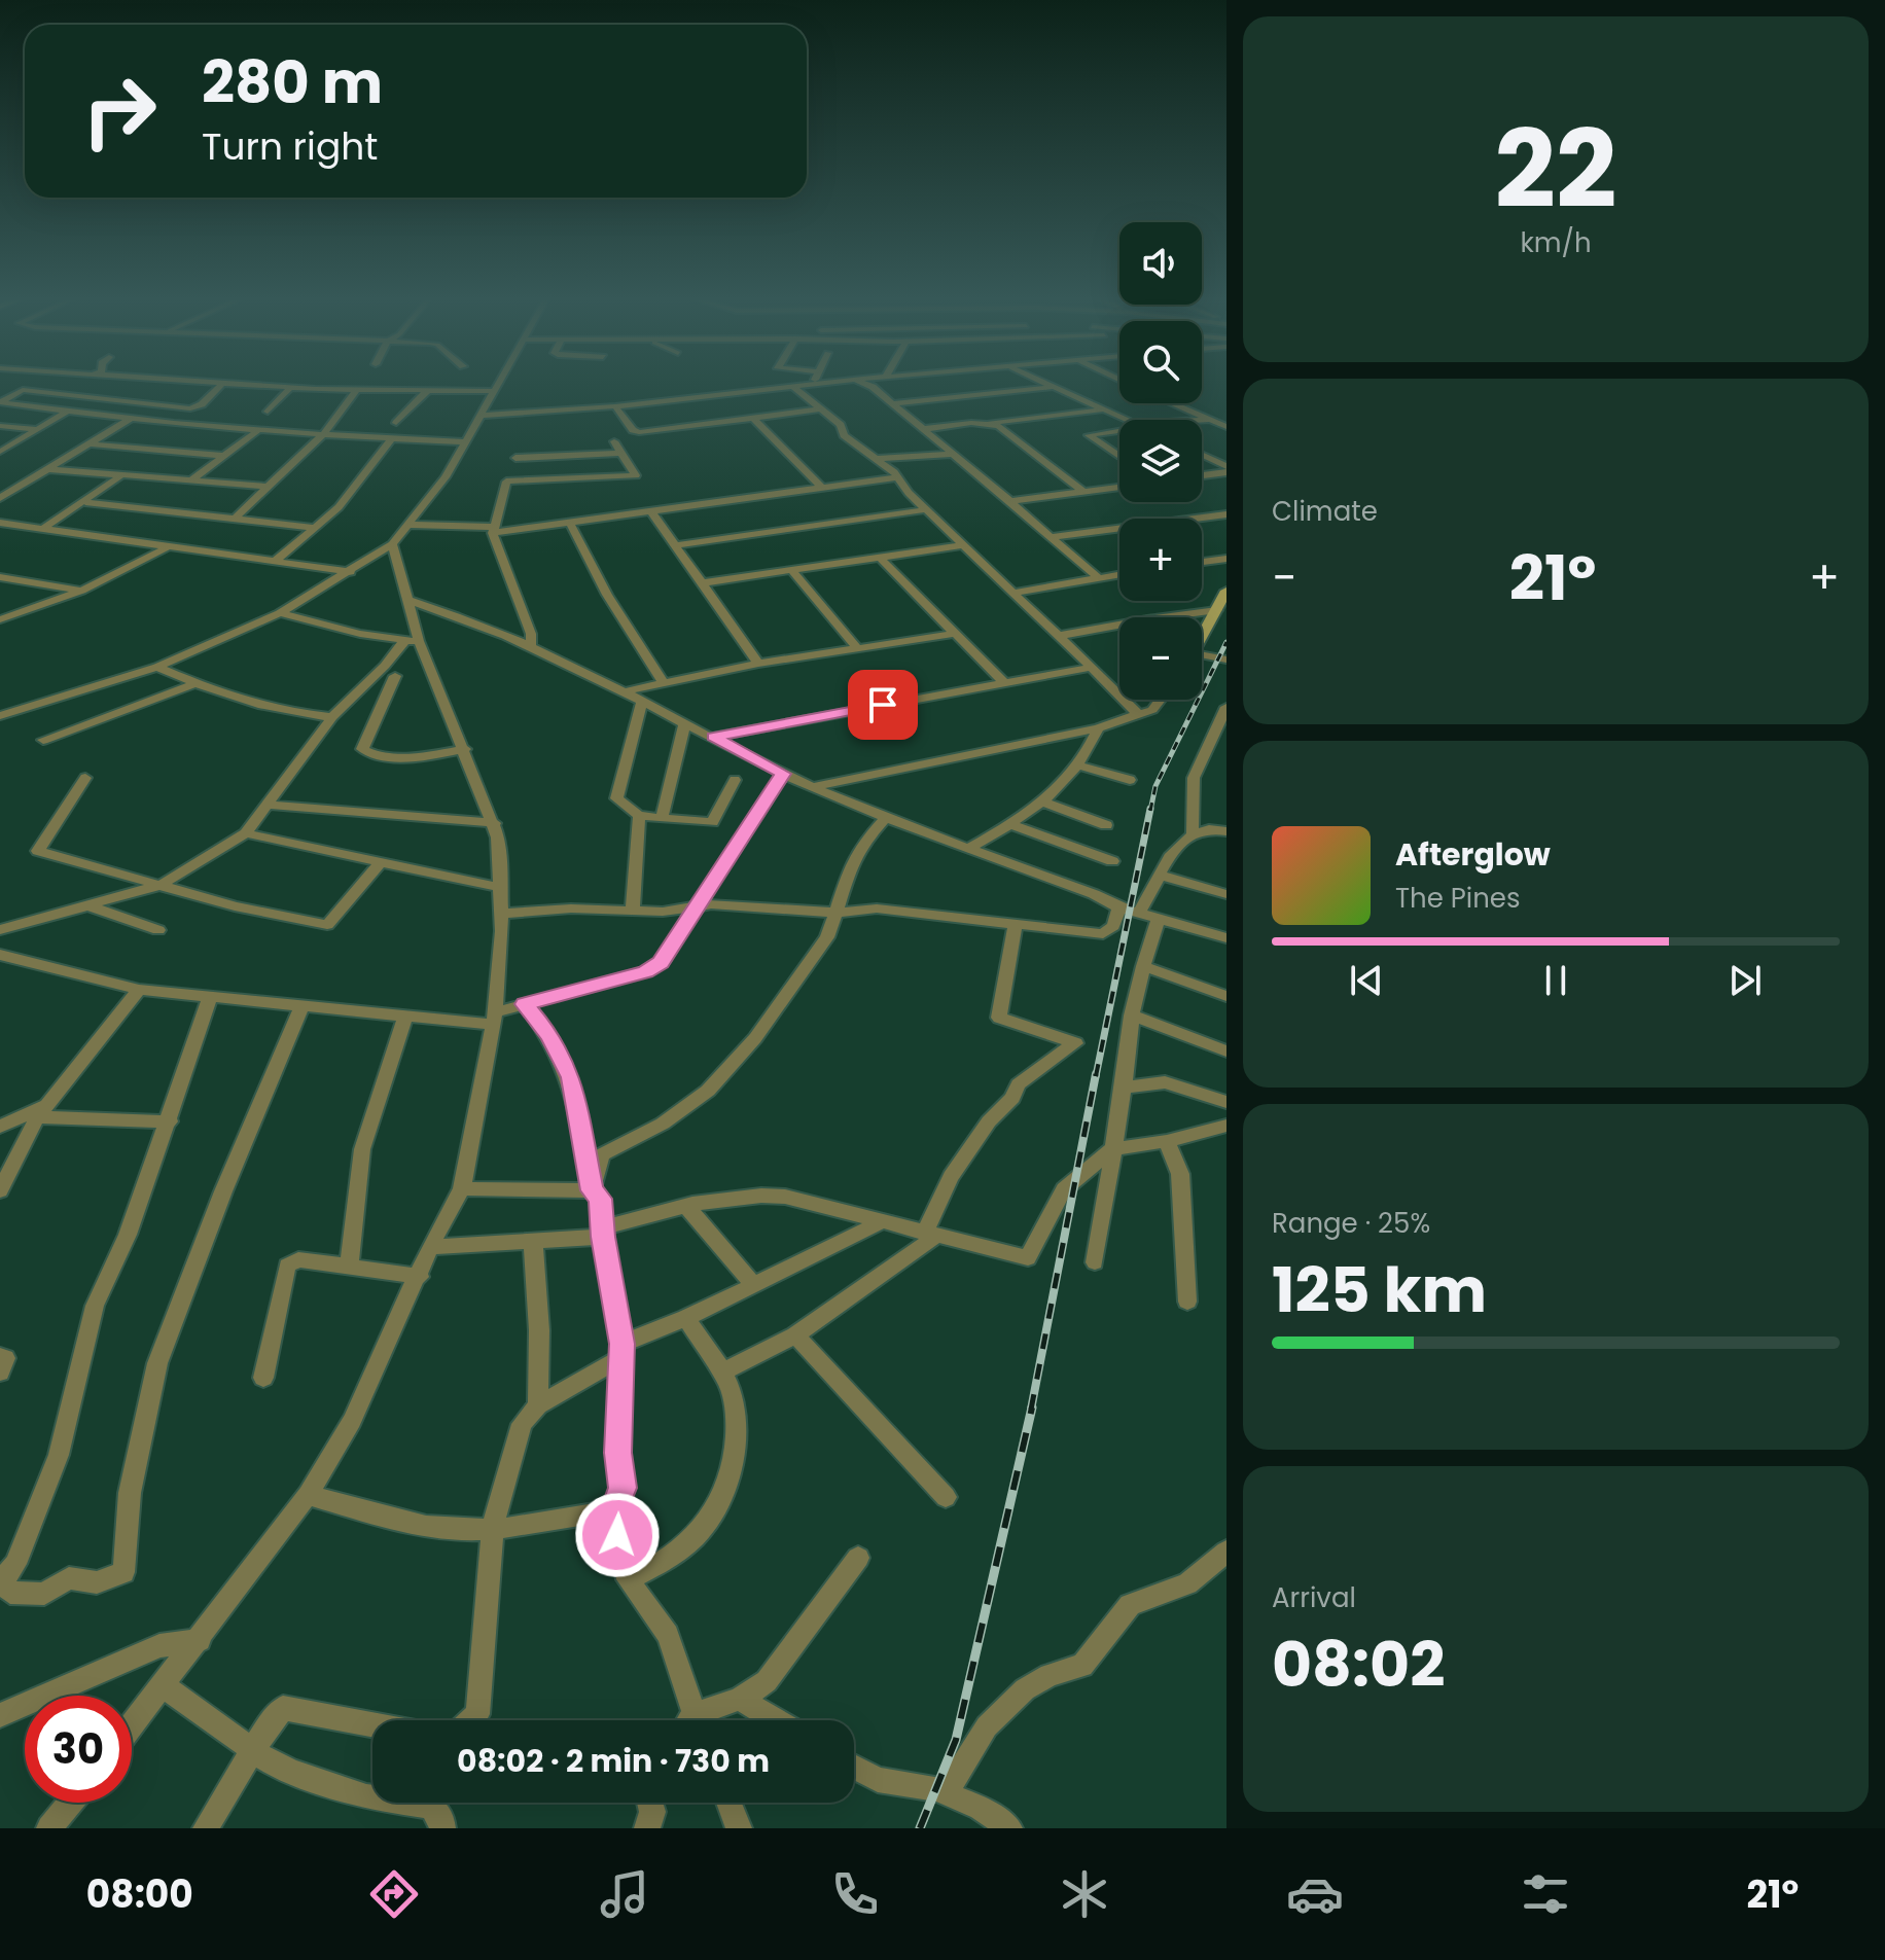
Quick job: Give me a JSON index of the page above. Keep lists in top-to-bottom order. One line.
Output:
{"page":{"tile":[["22","km/h"],"Climate",["Range · 25%","125 km"],["Arrival","08:02"]],"turn":["280 m","Turn right"],"map_buttons":["+","−"],"heat":["−","21°","+"],"song":["Afterglow","The Pines"],"limit":"30","trip":"08:02 · 2 min · 730 m","tabs":["08:00","21°"]}}
